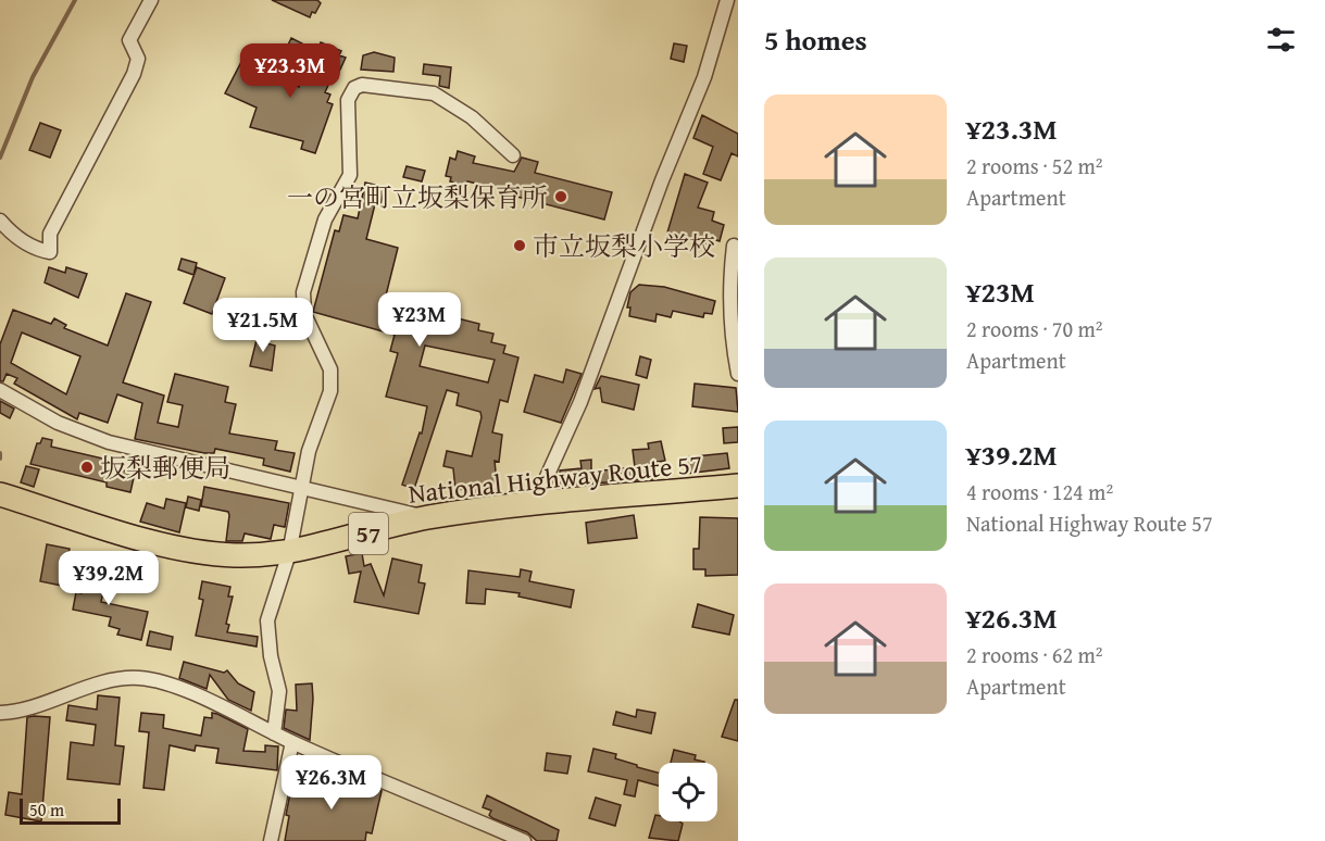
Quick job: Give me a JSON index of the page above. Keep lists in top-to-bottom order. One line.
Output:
{"streets":{"highway":["National Highway Route 57","57"]},"places":["一の宮町立坂梨保育所","市立坂梨小学校","坂梨郵便局"],"scale_bar":"50 m","page":{"heading":"5 homes","price":["¥23.3M","¥23M","¥21.5M","¥39.2M","¥26.3M"],"list":[{"name":"¥23.3M","note":"2 rooms · 52 m² · Apartment"},{"name":"¥23M","note":"2 rooms · 70 m² · Apartment"},{"name":"¥39.2M","note":"4 rooms · 124 m² · National Highway Route 57"},{"name":"¥26.3M","note":"2 rooms · 62 m² · Apartment"}],"scale":"50 m"}}
